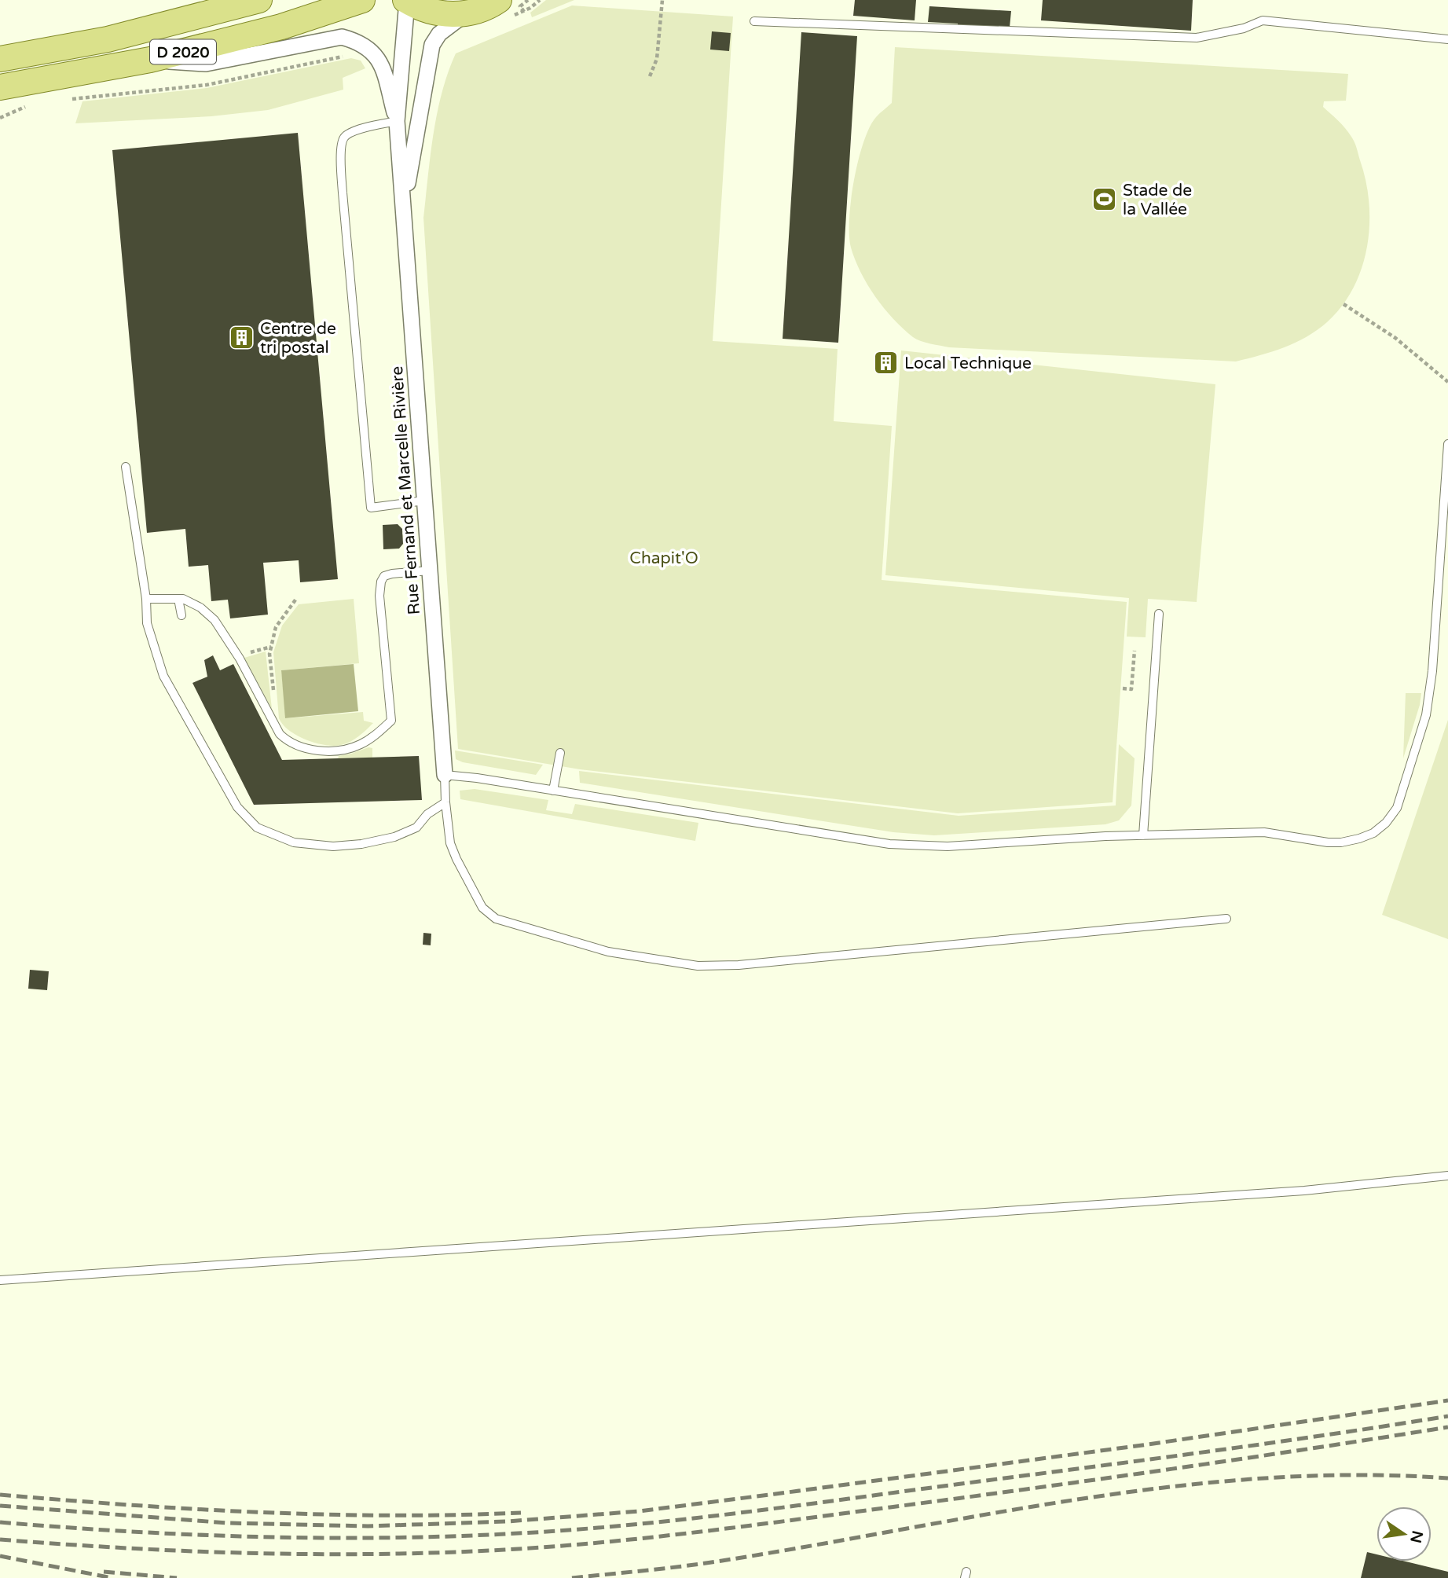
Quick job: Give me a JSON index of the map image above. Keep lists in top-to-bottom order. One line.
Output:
{"streets":{"main road":["D 2020"],"street":["Rue Fernand et Marcelle Rivière"]},"parks":["Chapit'O"],"places":{"sports":["Stade de la Vallée"],"building":["Centre de tri postal","Local Technique"]},"north":"right"}
